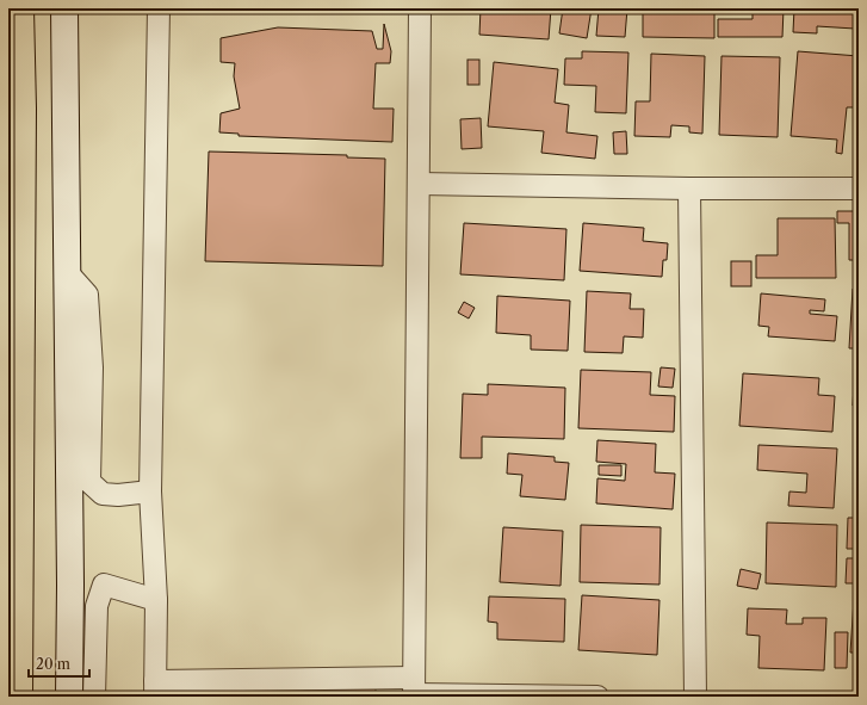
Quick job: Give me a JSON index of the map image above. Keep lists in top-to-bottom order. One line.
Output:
{"scale_bar":"20 m"}
